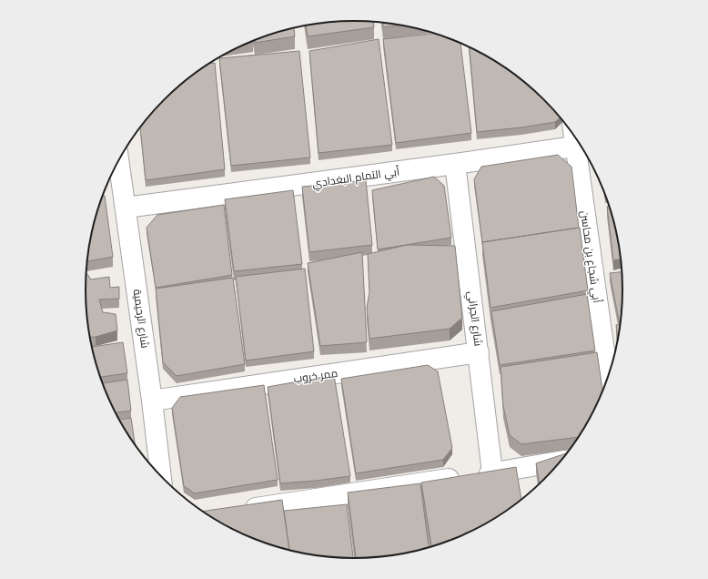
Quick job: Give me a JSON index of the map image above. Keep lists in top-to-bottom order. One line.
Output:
{"streets":{"street":["أبي التمام البغدادي","أبي شجاع بن محاسن","شارع الرحيمية","شارع الجراني","ممر خروب"]},"crossings":[["أبي التمام البغدادي","شارع الرحيمية"],["أبي التمام البغدادي","شارع الجراني"],["شارع الرحيمية","ممر خروب"],["شارع الجراني","ممر خروب"]]}
